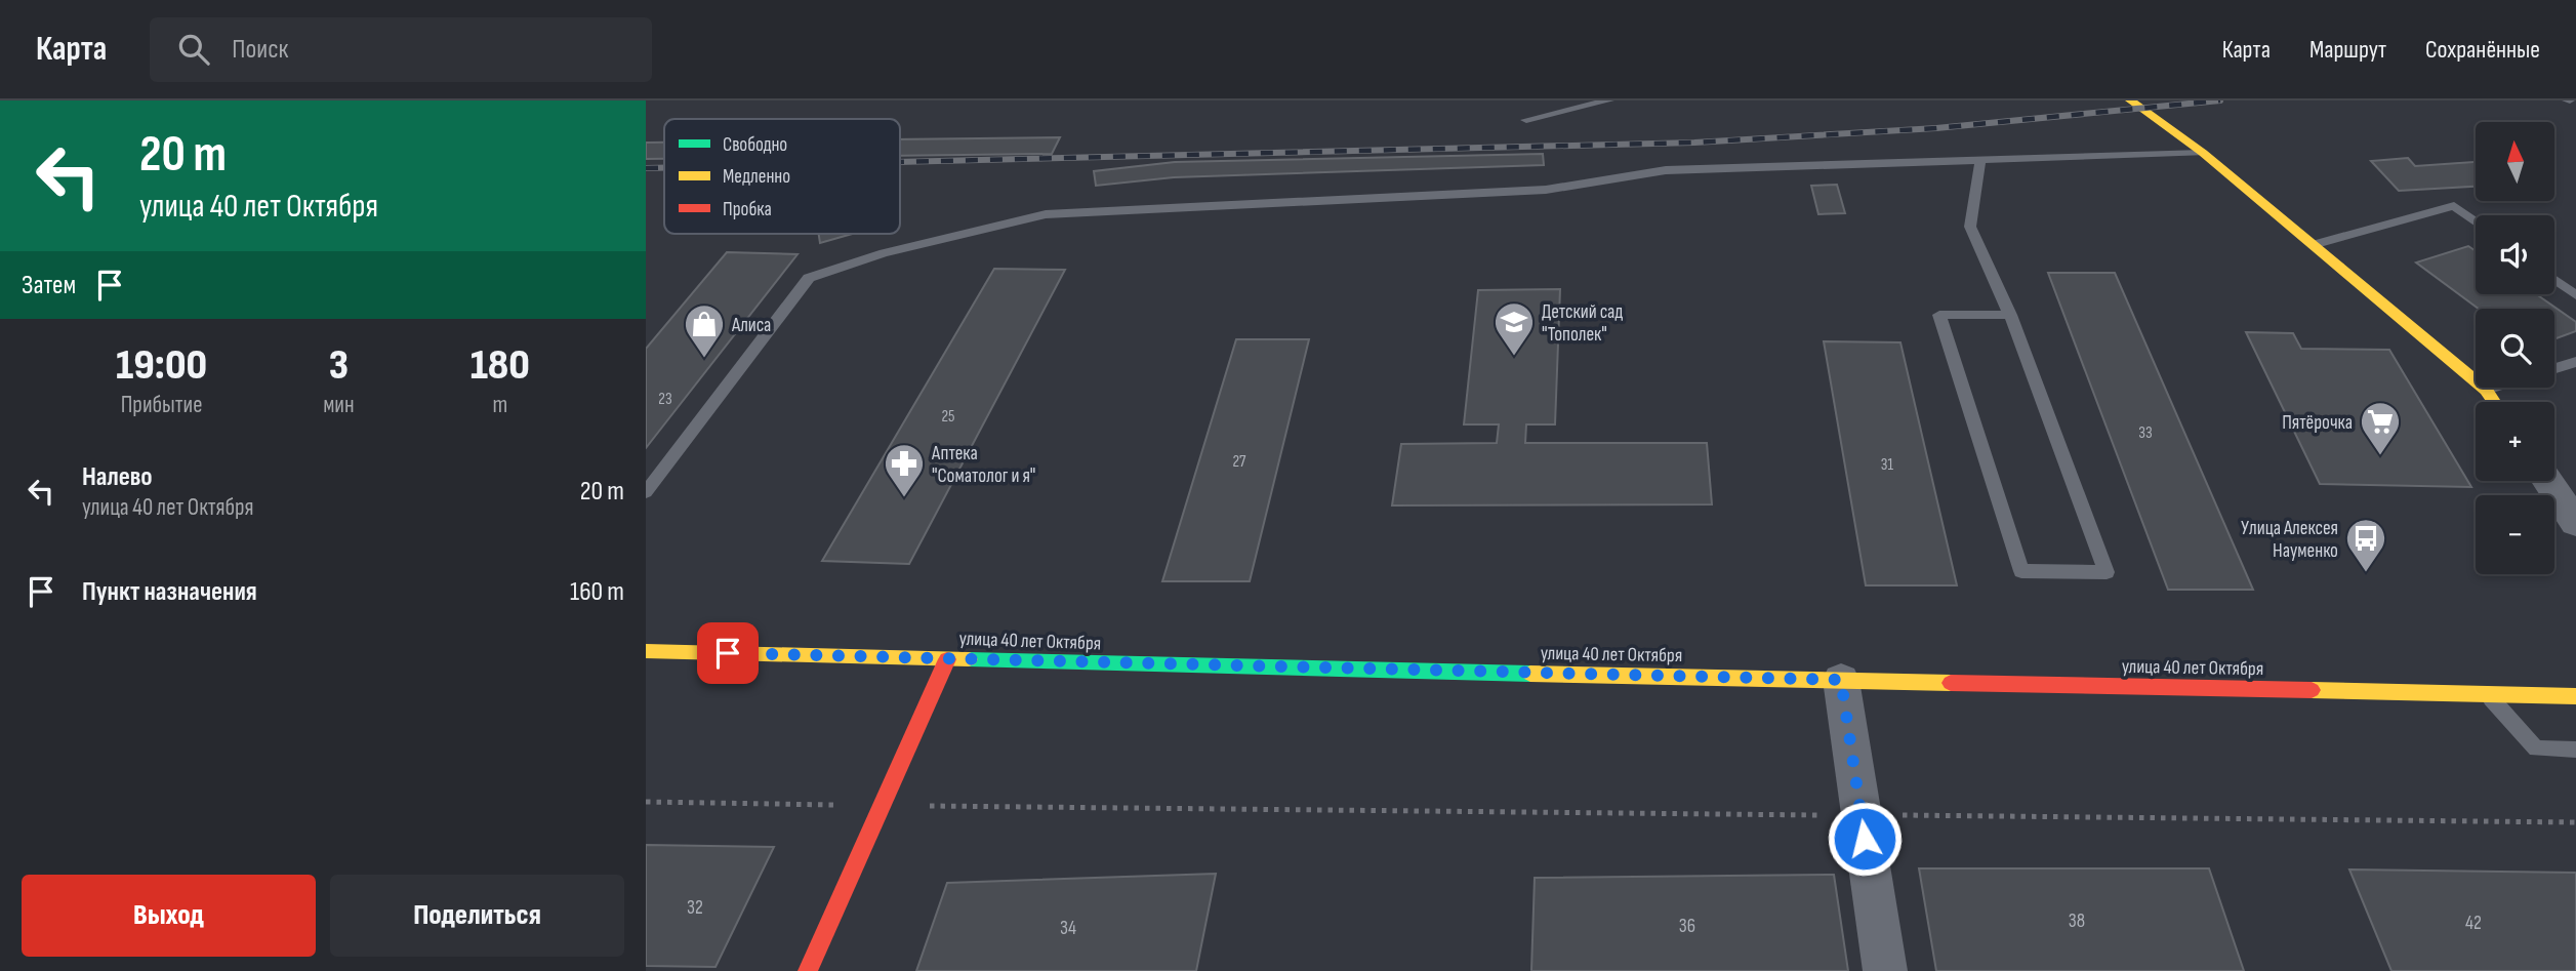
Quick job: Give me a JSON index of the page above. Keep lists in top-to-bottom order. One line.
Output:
{"streets":{"main road":["улица 40 лет Октября"]},"places":{"school or university":["Детский сад \"Тополек\""],"shop":["Алиса"],"supermarket":["Пятёрочка"],"pharmacy":["Аптека \"Соматолог и я\""],"bus stop":["Улица Алексея Науменко"]},"house_numbers":["23","25","33","27","31","32","38","42","36","34"],"legend":["Свободно","Медленно","Пробка"],"north":"top","page":{"header":"Карта","search":"Поиск","nav":["Карта","Маршрут","Сохранённые"],"turn":["20 m","улица 40 лет Октября"],"map_buttons":["+","−"],"then":"Затем","eta":["19:00","Прибытие","3","мин","180","m"],"list":[{"name":"Налево","note":"улица 40 лет Октября","value":"20 m"},{"name":"Пункт назначения","value":"160 m"}],"buttons":["Выход","Поделиться"]}}
